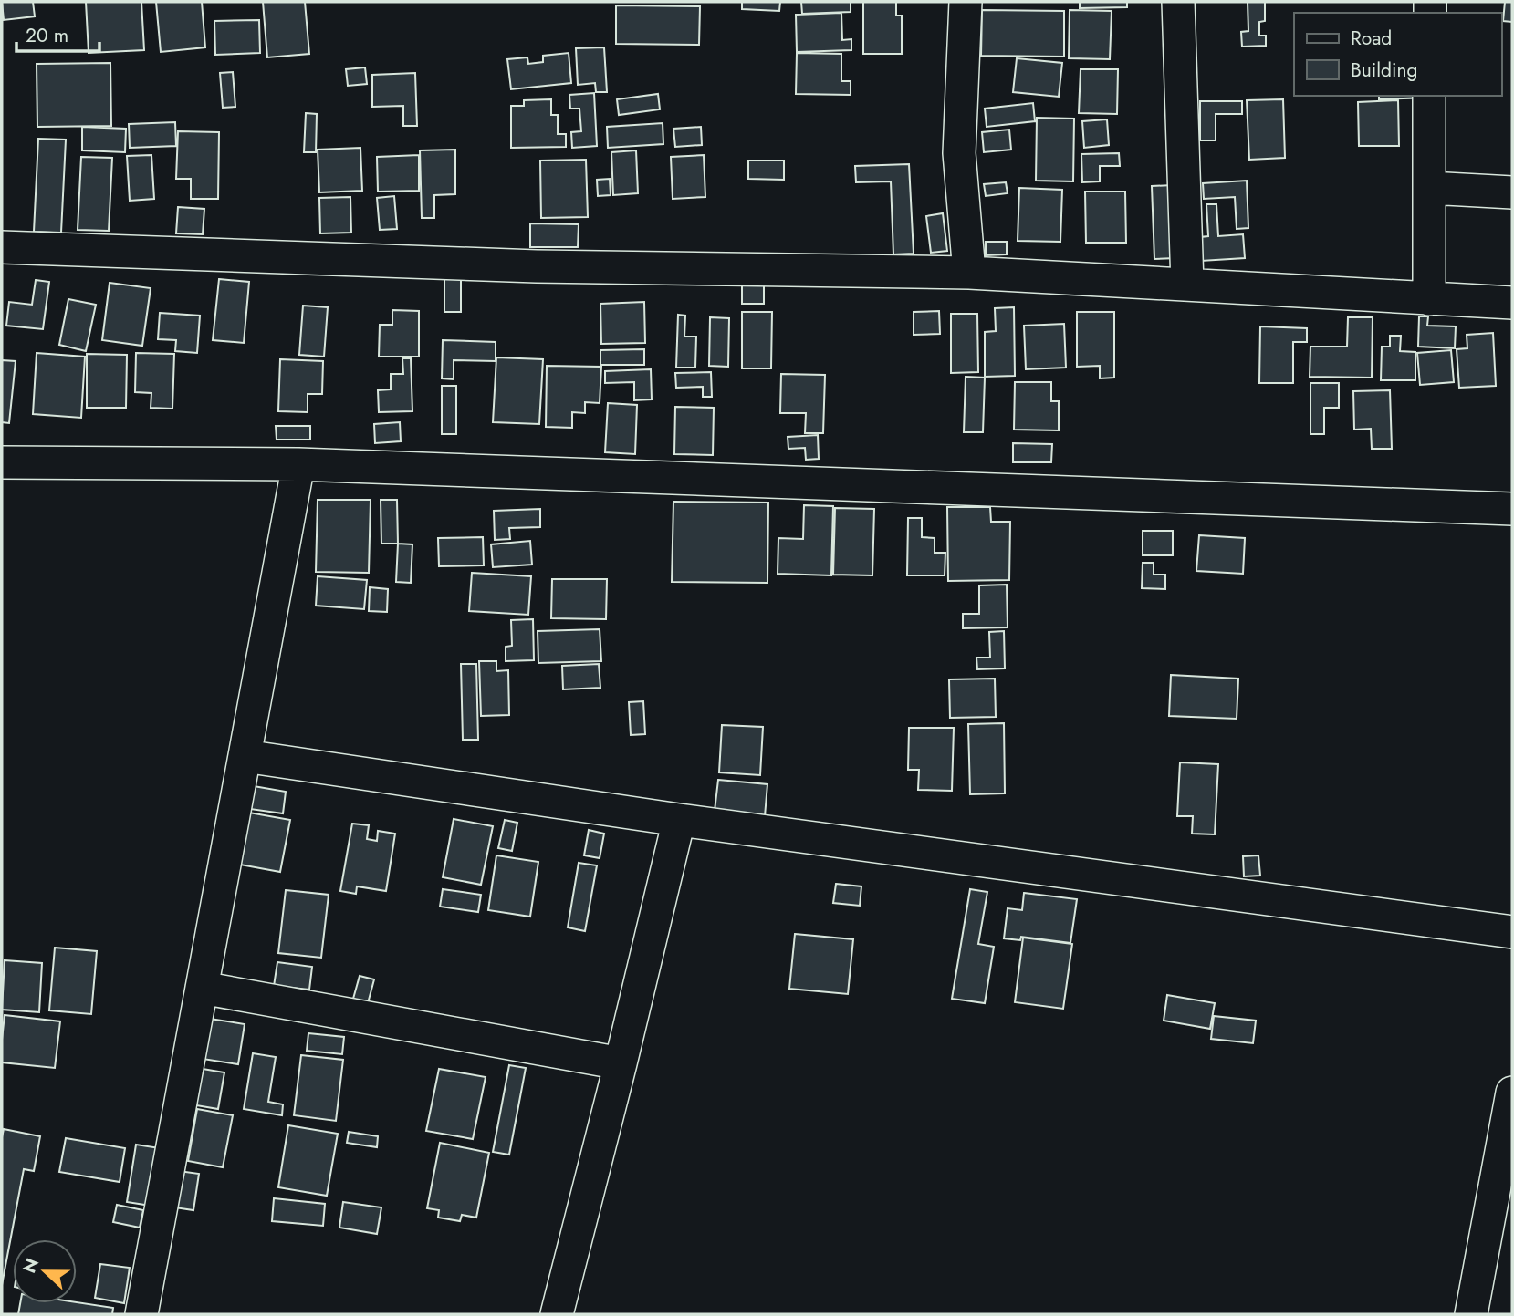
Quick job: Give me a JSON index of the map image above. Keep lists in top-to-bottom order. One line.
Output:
{"legend":["Road","Building"],"scale_bar":"20 m","north":"left"}
